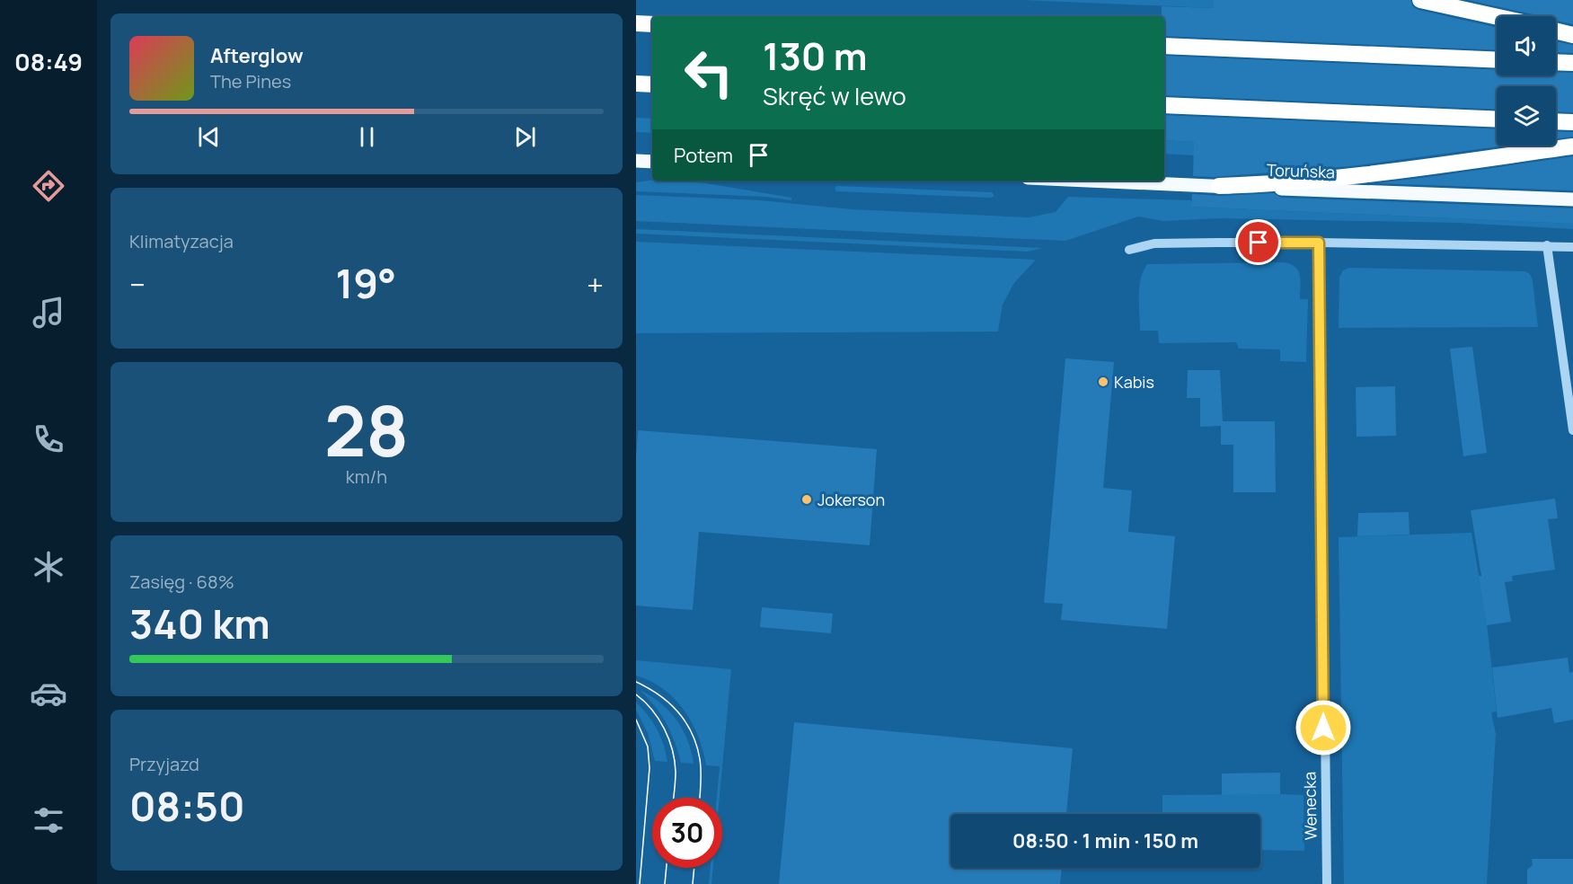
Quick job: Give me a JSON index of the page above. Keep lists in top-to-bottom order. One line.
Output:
{"streets":{"main road":["Toruńska"],"street":["Wenecka"]},"places":["Kabis","Jokerson"],"page":{"tabs":"08:49","turn":["130 m","Skręć w lewo"],"song":["Afterglow","The Pines"],"then":"Potem","tile":["Klimatyzacja",["28","km/h"],["Zasięg · 68%","340 km"],["Przyjazd","08:50"]],"heat":["−","19°","+"],"limit":"30","trip":"08:50 · 1 min · 150 m"}}
